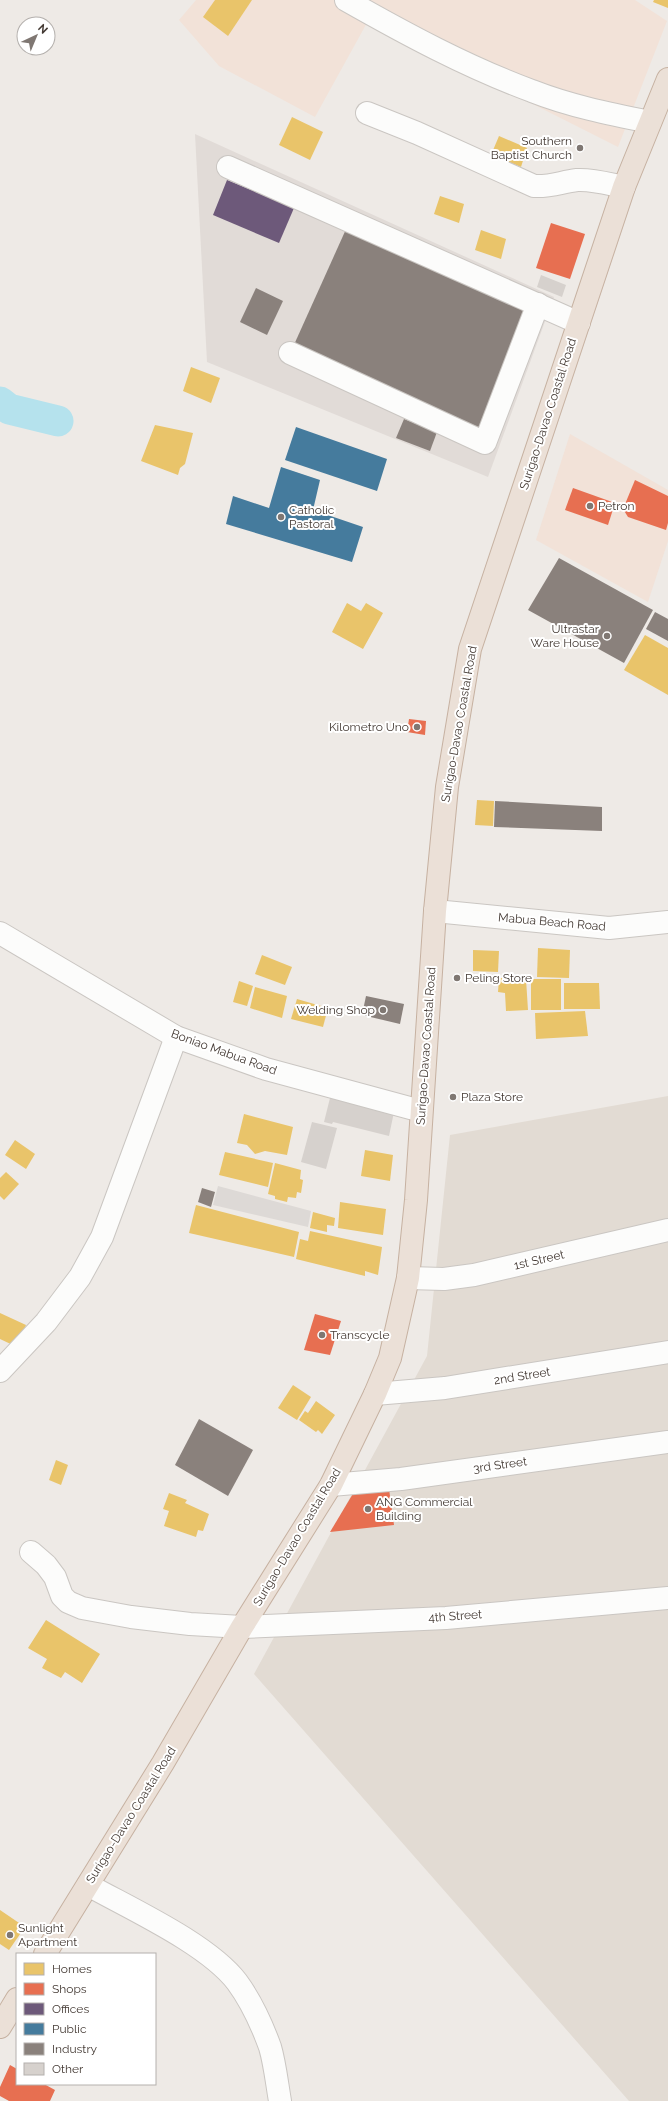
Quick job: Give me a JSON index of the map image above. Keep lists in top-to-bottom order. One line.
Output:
{"streets":{"highway":["Surigao-Davao Coastal Road"],"street":["Mabua Beach Road","Boniao Mabua Road","1st Street","2nd Street","3rd Street","4th Street"]},"crossings":[["Surigao-Davao Coastal Road","Mabua Beach Road"],["Surigao-Davao Coastal Road","Boniao Mabua Road"],["Surigao-Davao Coastal Road","1st Street"],["Surigao-Davao Coastal Road","2nd Street"],["Surigao-Davao Coastal Road","3rd Street"],["Surigao-Davao Coastal Road","4th Street"]],"places":["Southern Baptist Church","Petron","Catholic Pastoral","Ultrastar Ware House","Kilometro Uno","Peling Store","Welding Shop","Plaza Store","Transcycle","ANG Commercial Building","Sunlight Apartment"],"legend":["Homes","Shops","Offices","Public","Industry","Other"],"north":"top right"}
